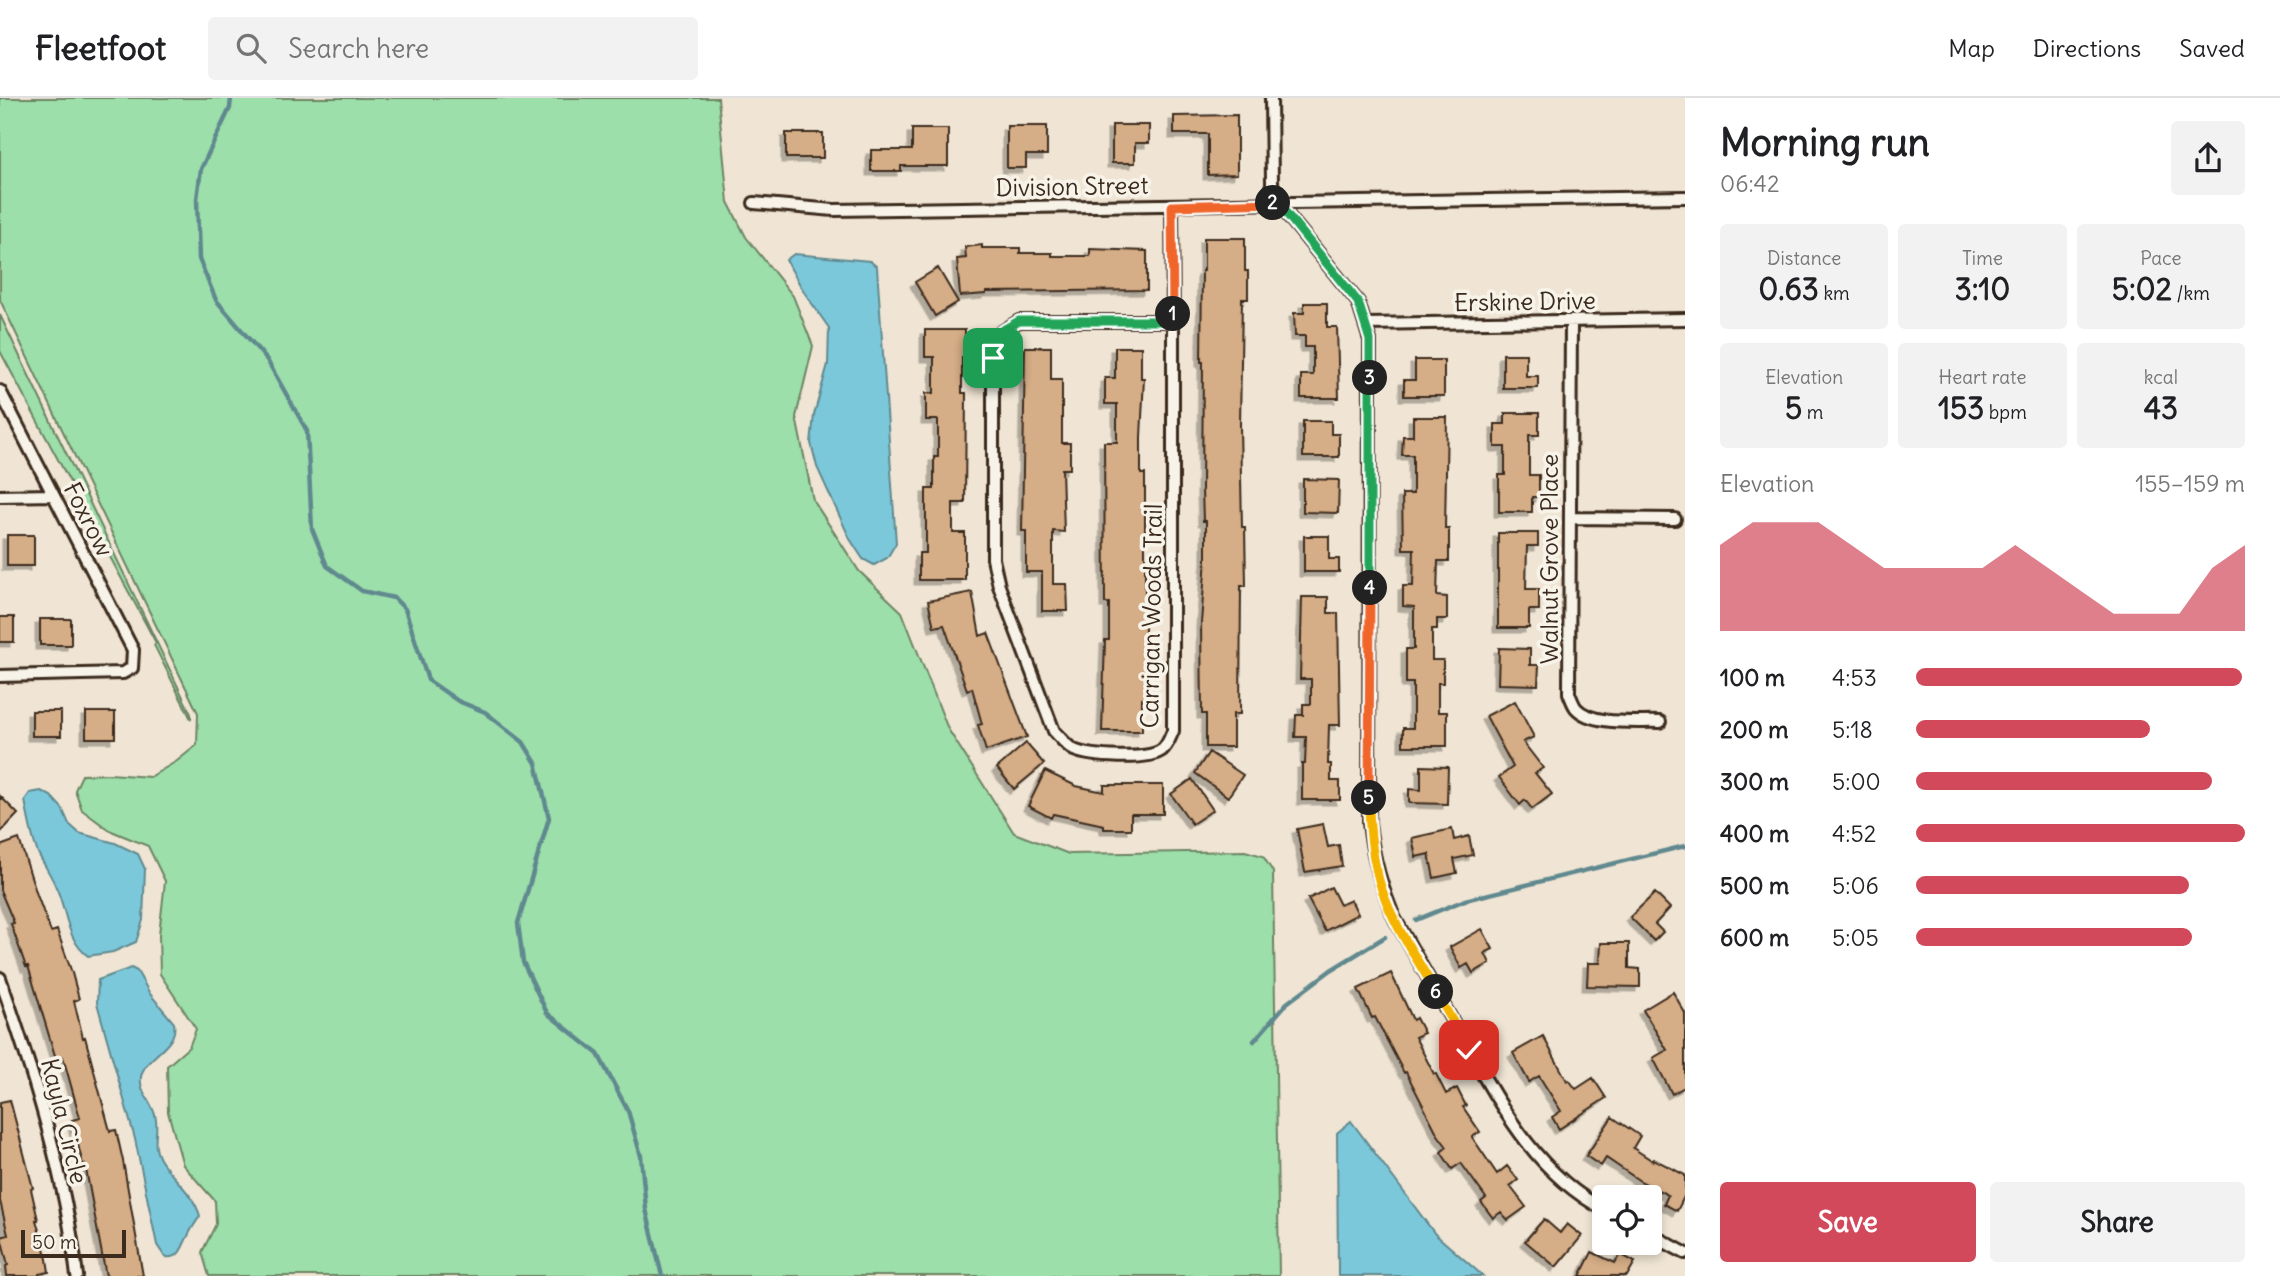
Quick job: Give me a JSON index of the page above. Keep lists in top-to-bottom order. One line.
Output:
{"streets":{"street":["Division Street","Erskine Drive","Foxrow","Walnut Grove Place","Carrigan Woods Trail","Kayla Circle"]},"crossings":[["Division Street","Carrigan Woods Trail"],["Erskine Drive","Walnut Grove Place"]],"scale_bar":"50 m","page":{"header":"Fleetfoot","search":"Search here","nav":["Map","Directions","Saved"],"heading":["Morning run","06:42"],"pins":["2","1","3","4","5","6"],"stats":[["Distance","0.63 km"],["Time","3:10"],["Pace","5:02 /km"],["Elevation","5 m"],["Heart rate","153 bpm"],["kcal","43"]],"chart":["Elevation","155–159 m"],"list":[{"name":"100 m","note":"4:53"},{"name":"200 m","note":"5:18"},{"name":"300 m","note":"5:00"},{"name":"400 m","note":"4:52"},{"name":"500 m","note":"5:06"},{"name":"600 m","note":"5:05"}],"buttons":["Save","Share"],"scale":"50 m"}}
